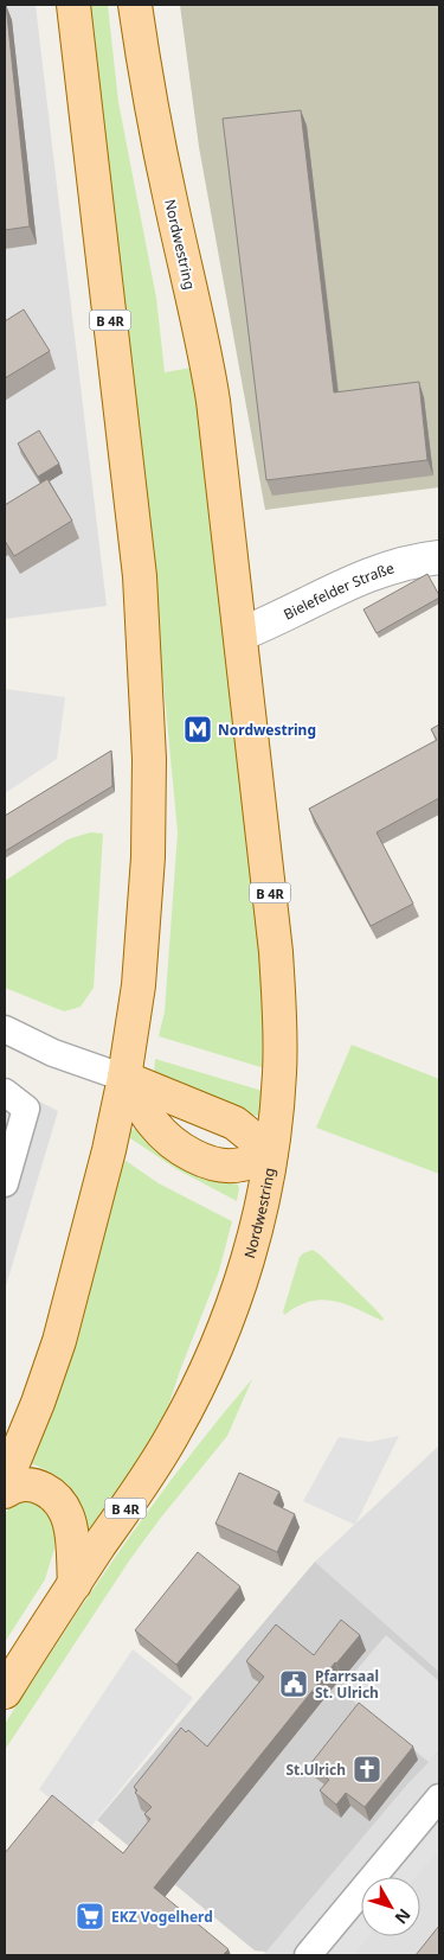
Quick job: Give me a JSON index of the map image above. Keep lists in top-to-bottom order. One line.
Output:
{"streets":{"main road":["Nordwestring","B 4R"],"street":["Bielefelder Straße"]},"crossings":[["Nordwestring","Bielefelder Straße"]],"places":{"metro station":["Nordwestring"],"public building":["Pfarrsaal St. Ulrich"],"church":["St.Ulrich"],"supermarket":["EKZ Vogelherd"]},"north":"bottom right"}
